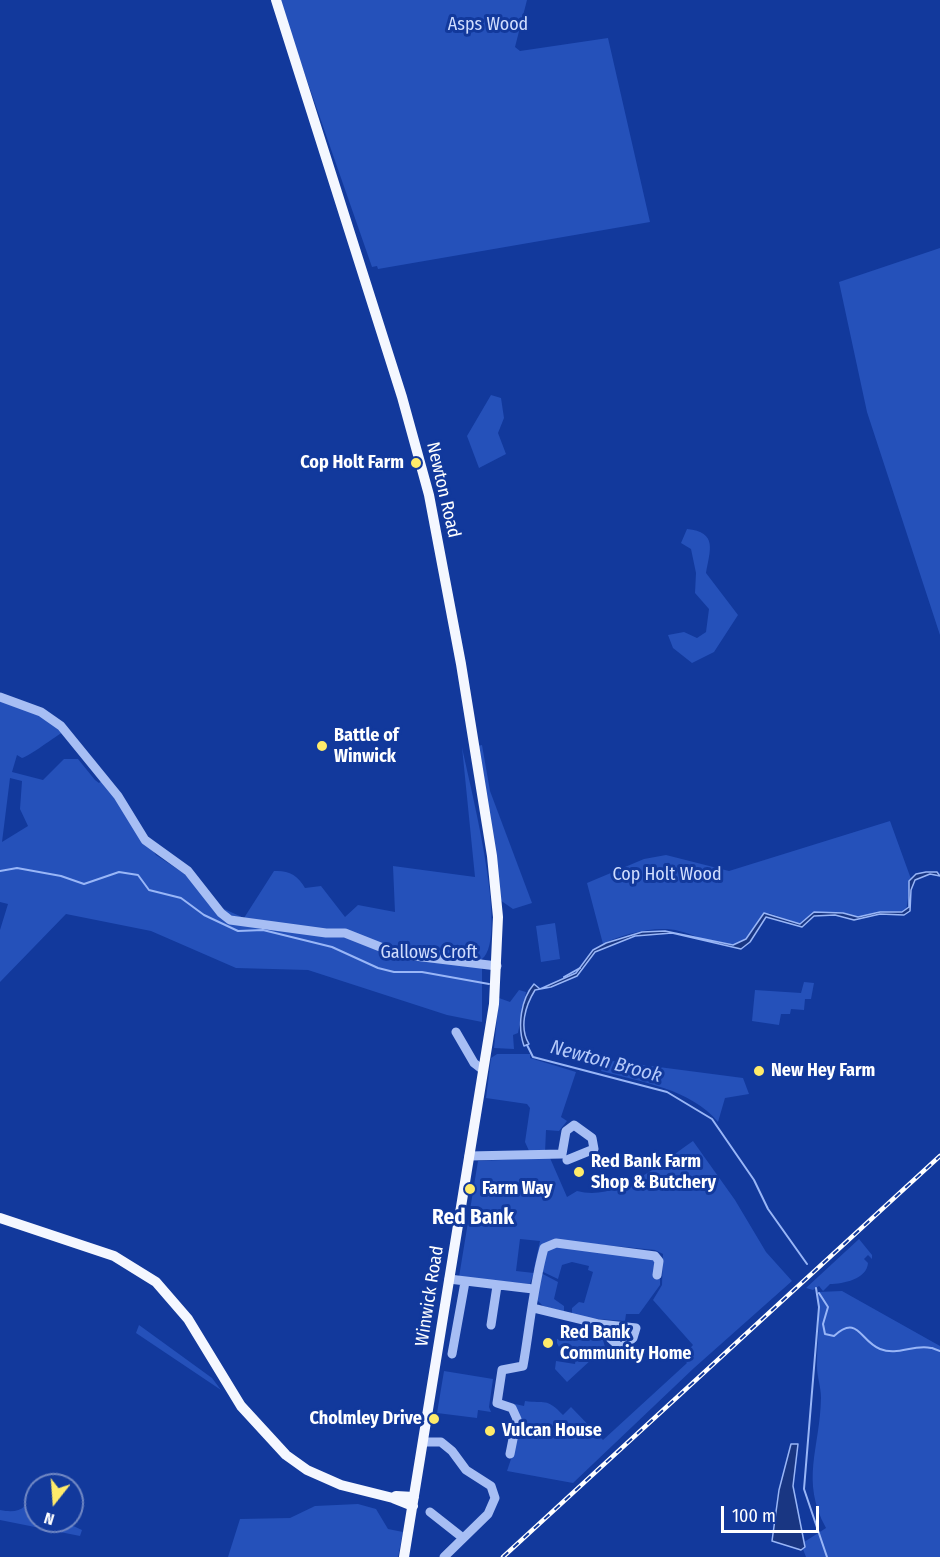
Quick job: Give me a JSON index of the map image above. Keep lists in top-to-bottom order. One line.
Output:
{"streets":{"main road":["Newton Road","Winwick Road"]},"crossings":[["Newton Road","Winwick Road"]],"districts":["Red Bank"],"water":["Newton Brook"],"parks":["Asps Wood","Cop Holt Wood","Gallows Croft"],"places":["Cop Holt Farm","Battle of Winwick","New Hey Farm","Red Bank Farm Shop & Butchery","Farm Way","Red Bank Community Home","Cholmley Drive","Vulcan House"],"scale_bar":"100 m","north":"bottom"}
